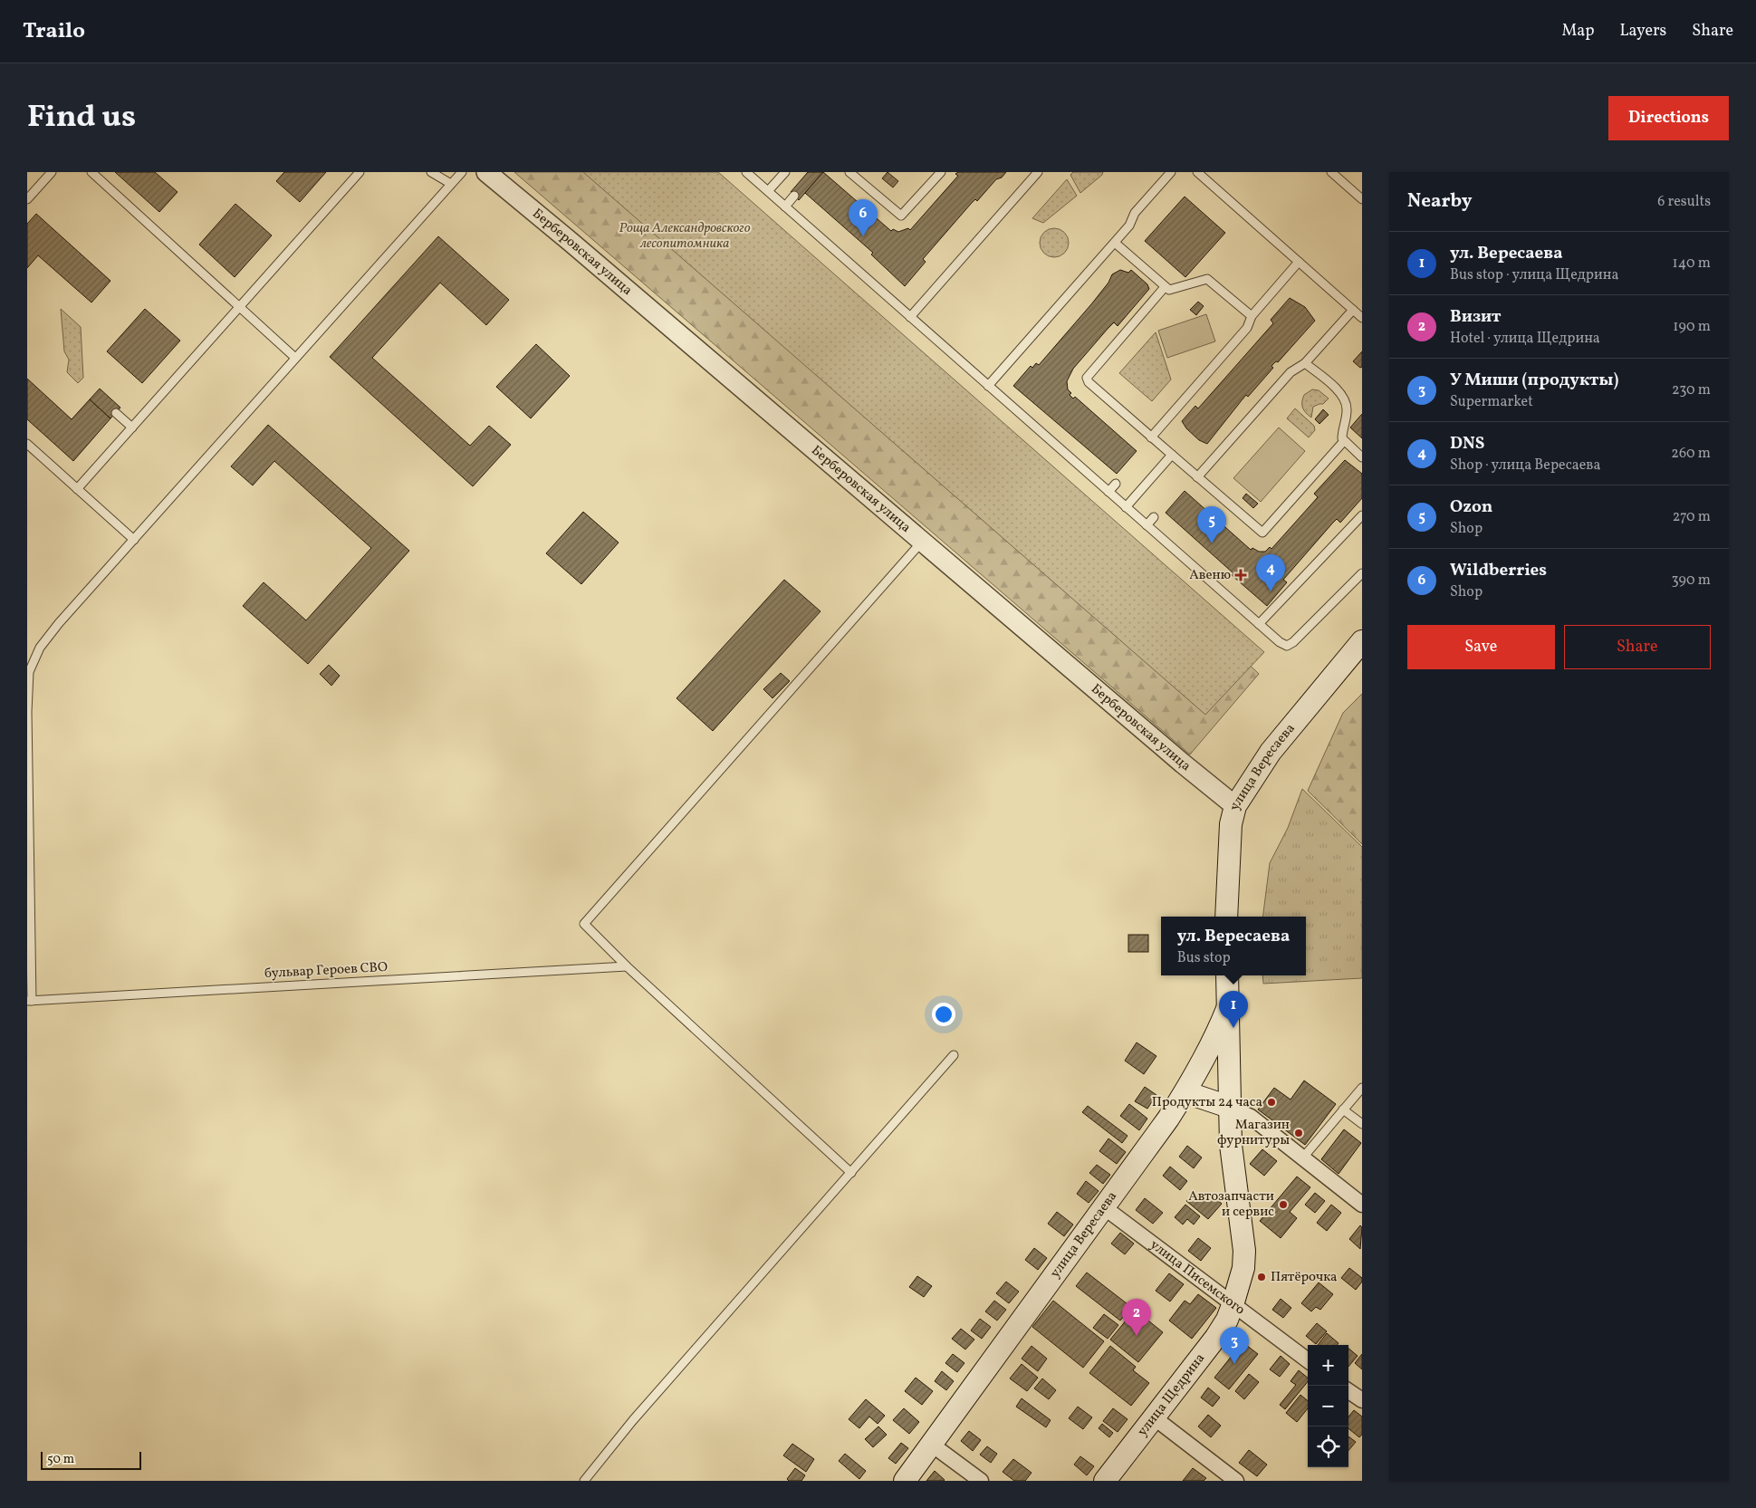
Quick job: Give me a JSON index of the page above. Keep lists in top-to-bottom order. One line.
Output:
{"streets":{"main road":["улица Вересаева","улица Щедрина"],"street":["Берберовская улица","улица Писемского"],"lane":["бульвар Героев СВО"]},"crossings":[["Берберовская улица","улица Вересаева"],["улица Вересаева","улица Писемского"],["улица Вересаева","улица Щедрина"],["улица Писемского","улица Щедрина"]],"parks":["Роща Александровского лесопитомника"],"places":{"health":["Авеню"],"other":["Продукты 24 часа","Магазин фурнитуры","Автозапчасти и сервис","Пятёрочка"]},"scale_bar":"50 m","page":{"header":"Trailo","nav":["Map","Layers","Share"],"title":"Find us","buttons":["Directions",["Save","Share"]],"heading":["Nearby","6 results"],"pins":["6","5","4","1","2","3"],"list":[{"mark":"1","name":"ул. Вересаева","note":"Bus stop · улица Щедрина","value":"140 m"},{"mark":"2","name":"Визит","note":"Hotel · улица Щедрина","value":"190 m"},{"mark":"3","name":"У Миши (продукты)","note":"Supermarket","value":"230 m"},{"mark":"4","name":"DNS","note":"Shop · улица Вересаева","value":"260 m"},{"mark":"5","name":"Ozon","note":"Shop","value":"270 m"},{"mark":"6","name":"Wildberries","note":"Shop","value":"390 m"}],"popup":["ул. Вересаева","Bus stop"],"map_buttons":["+","−"],"scale":"50 m"}}
